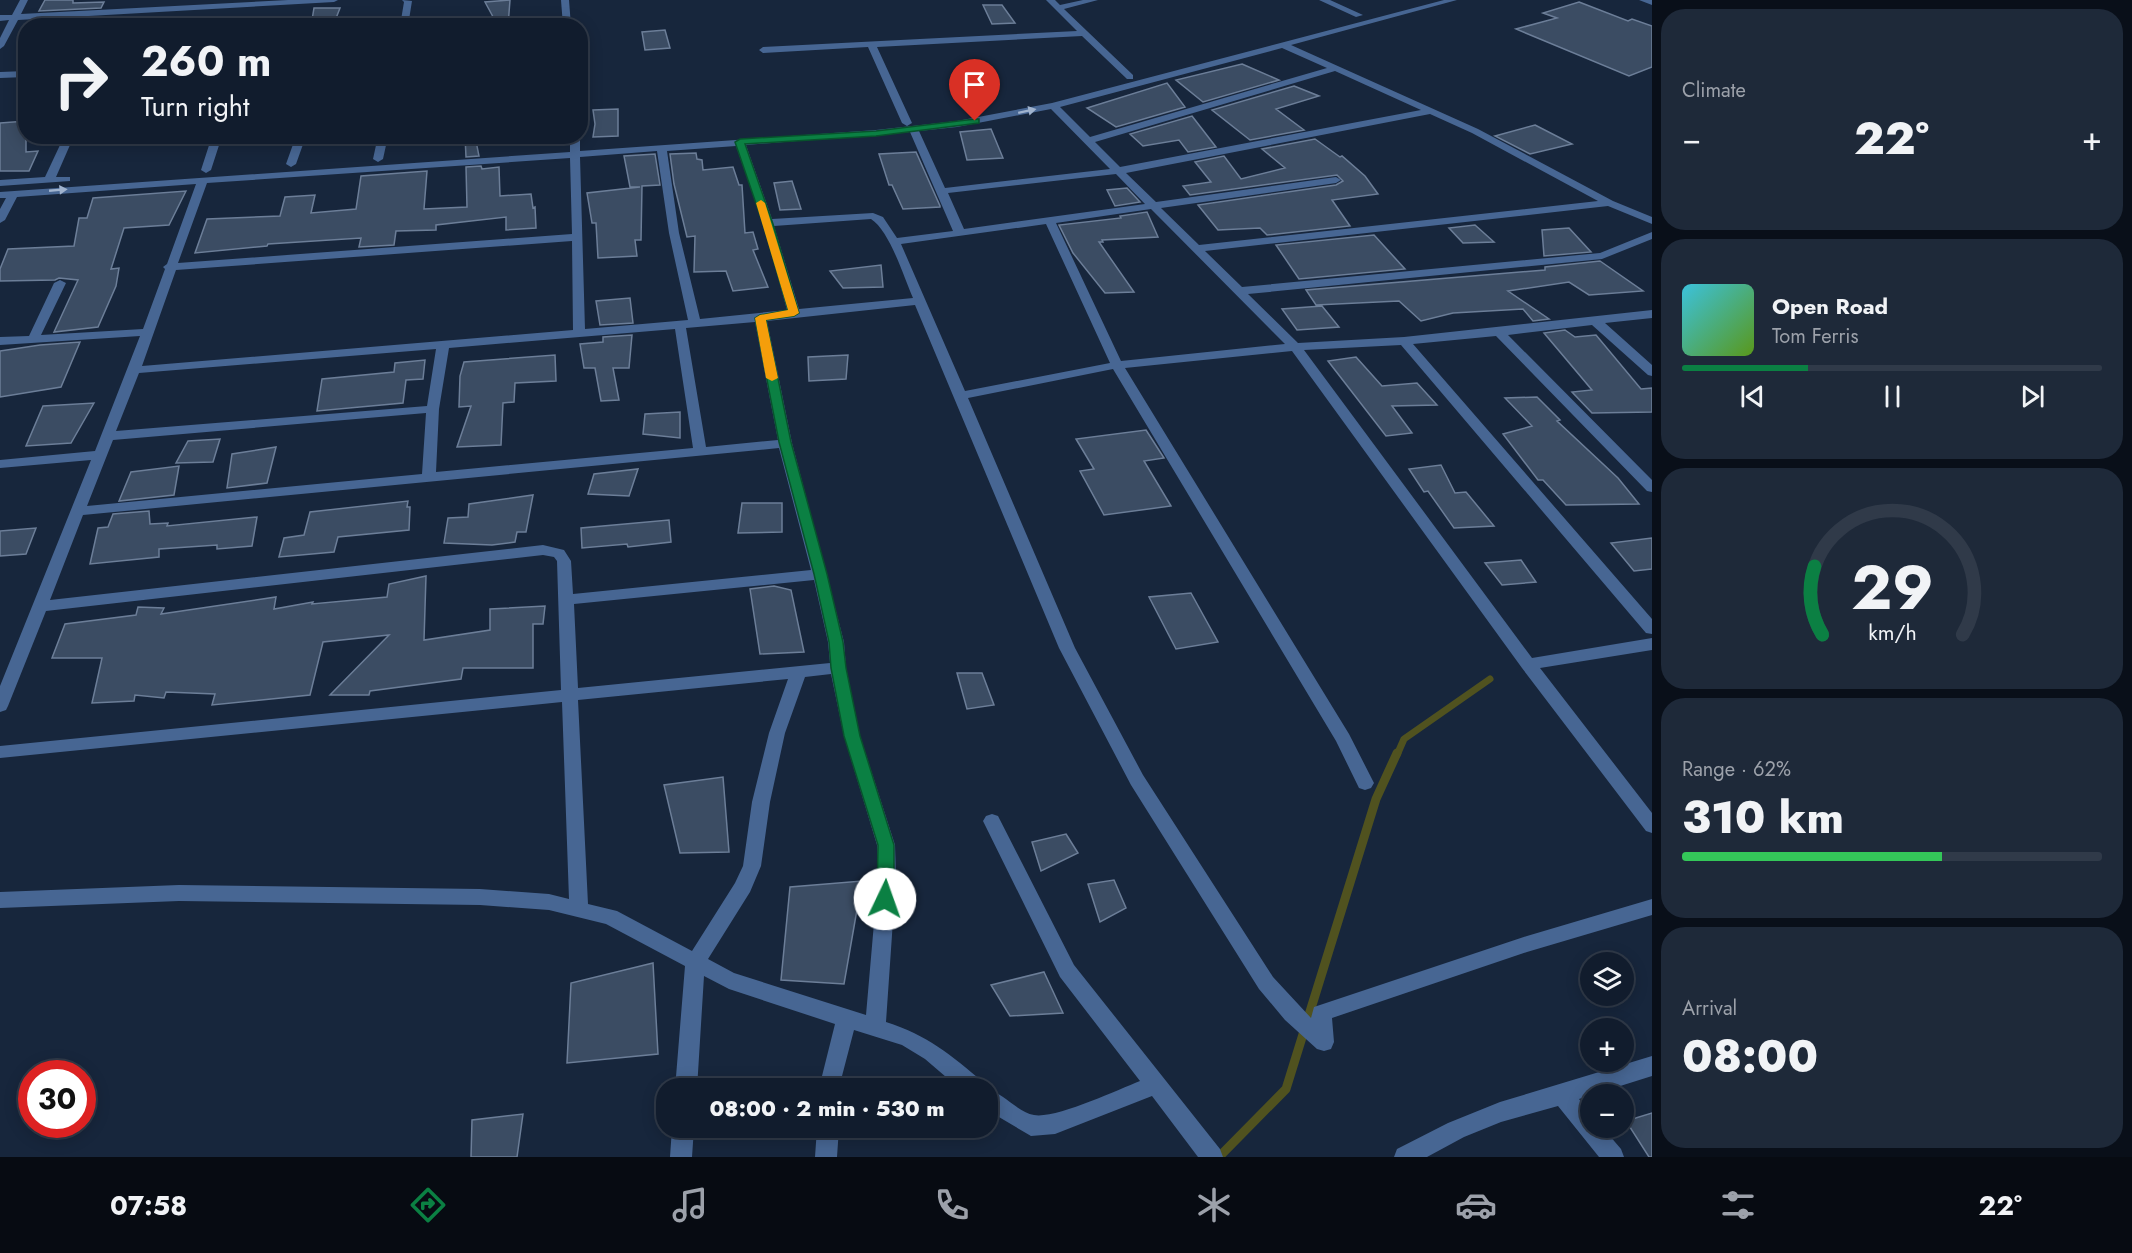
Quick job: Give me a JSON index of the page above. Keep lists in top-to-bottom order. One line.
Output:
{"page":{"tile":["Climate",["Range · 62%","310 km"],["Arrival","08:00"]],"turn":["260 m","Turn right"],"heat":["−","22°","+"],"song":["Open Road","Tom Ferris"],"map_buttons":["+","−"],"limit":"30","trip":"08:00 · 2 min · 530 m","tabs":["07:58","22°"],"gauge":["29","km/h"]}}
